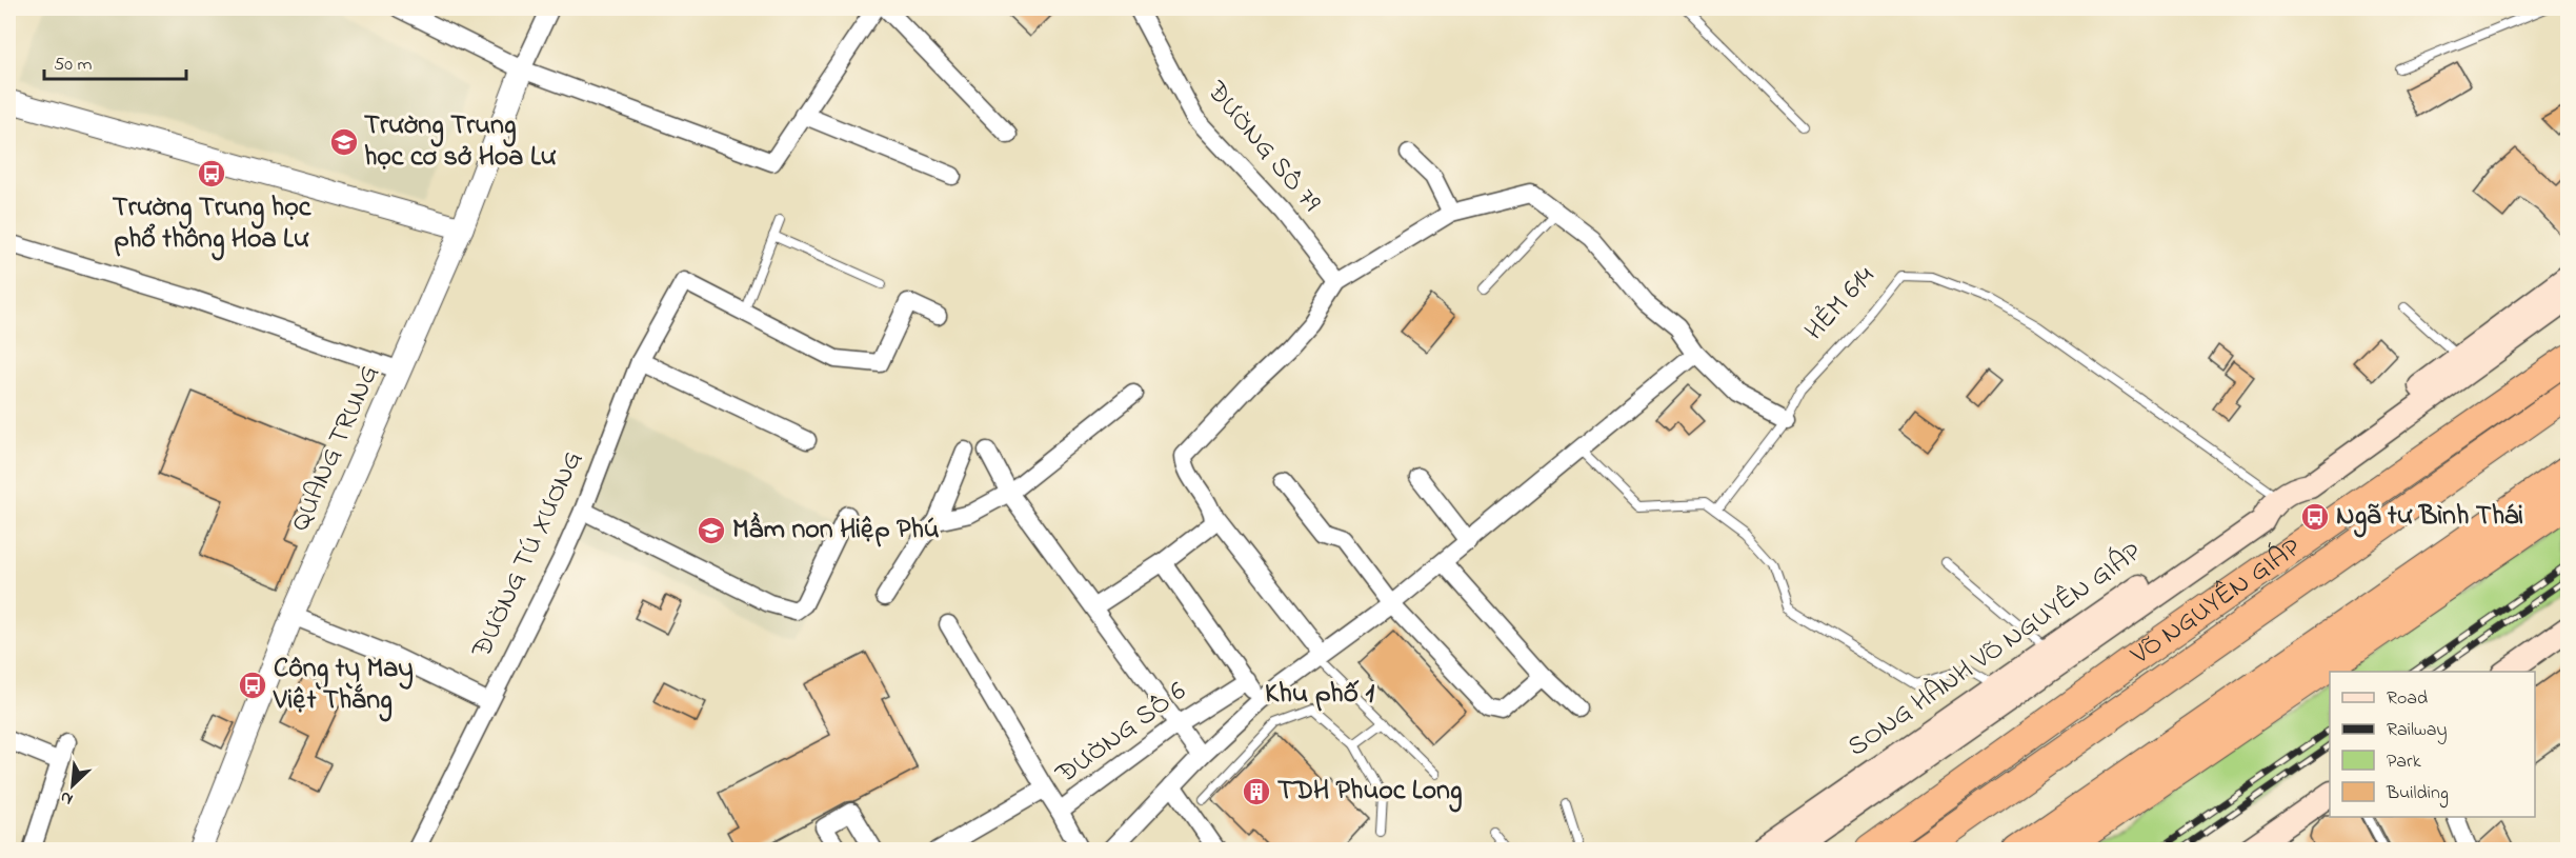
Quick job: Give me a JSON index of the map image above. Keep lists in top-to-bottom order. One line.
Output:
{"streets":{"highway":["VÕ NGUYÊN GIÁP"],"main road":["SONG HÀNH VÕ NGUYÊN GIÁP"],"street":["ĐƯỜNG SỐ 79","QUANG TRUNG","ĐƯỜNG TÚ XƯƠNG","ĐƯỜNG SỐ 6"],"lane":["HẺM 614"]},"crossings":[["HẺM 614","SONG HÀNH VÕ NGUYÊN GIÁP"]],"districts":["Khu phố 1"],"places":{"school or university":["Trường Trung học cơ sở Hoa Lư","Mầm non Hiệp Phú"],"bus stop":["Trường Trung học phổ thông Hoa Lư","Ngã tư Bình Thái","Công ty May Việt Thắng"],"building":["TDH Phuoc Long"]},"legend":["Road","Railway","Park","Building"],"scale_bar":"50 m","north":"bottom left"}
